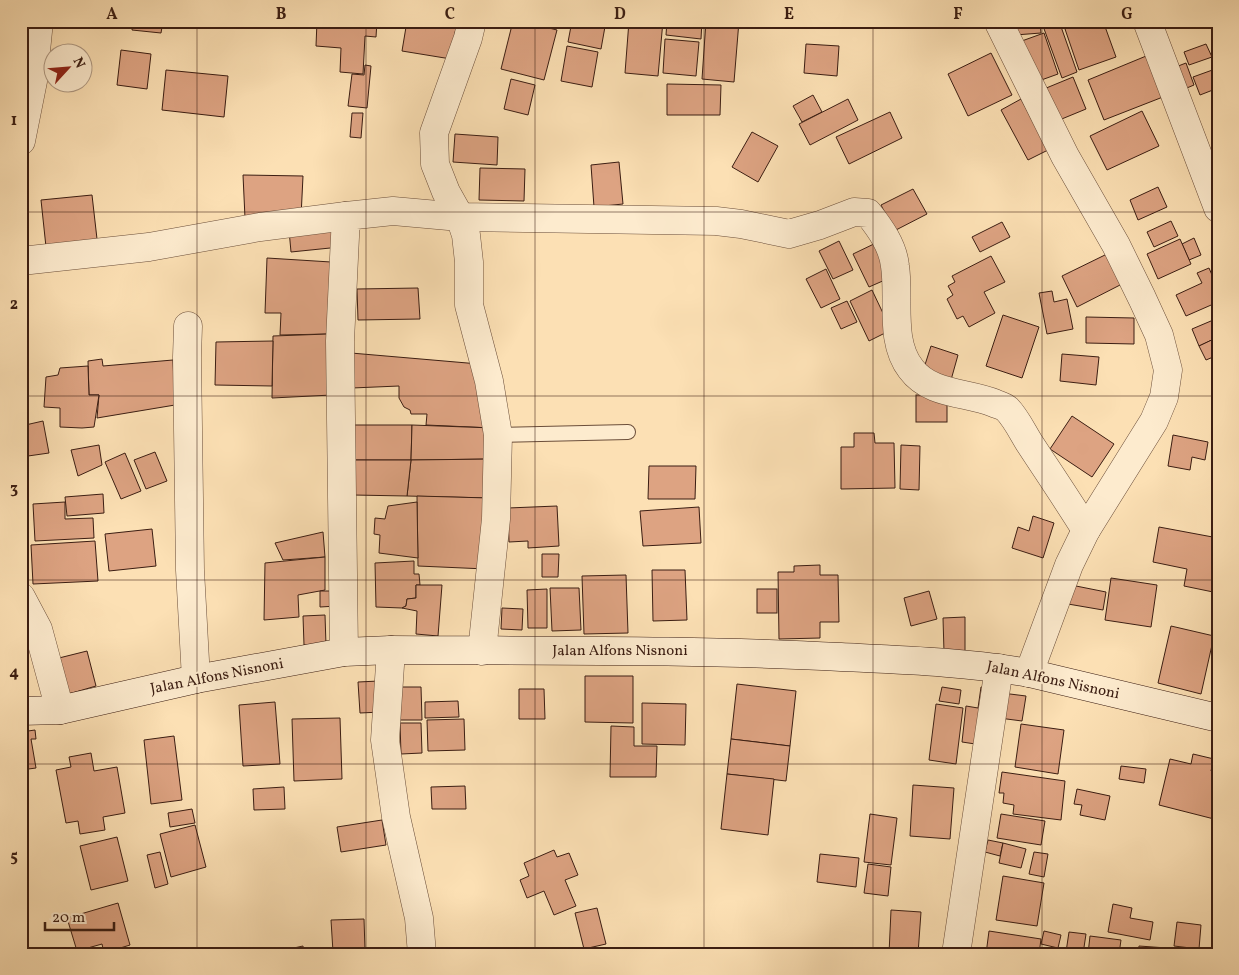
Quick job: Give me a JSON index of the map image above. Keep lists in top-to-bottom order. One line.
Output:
{"streets":{"street":["Jalan Alfons Nisnoni"]},"scale_bar":"20 m","north":"top right","grid":{"columns":["A","B","C","D","E","F","G"],"rows":["1","2","3","4","5"]}}
